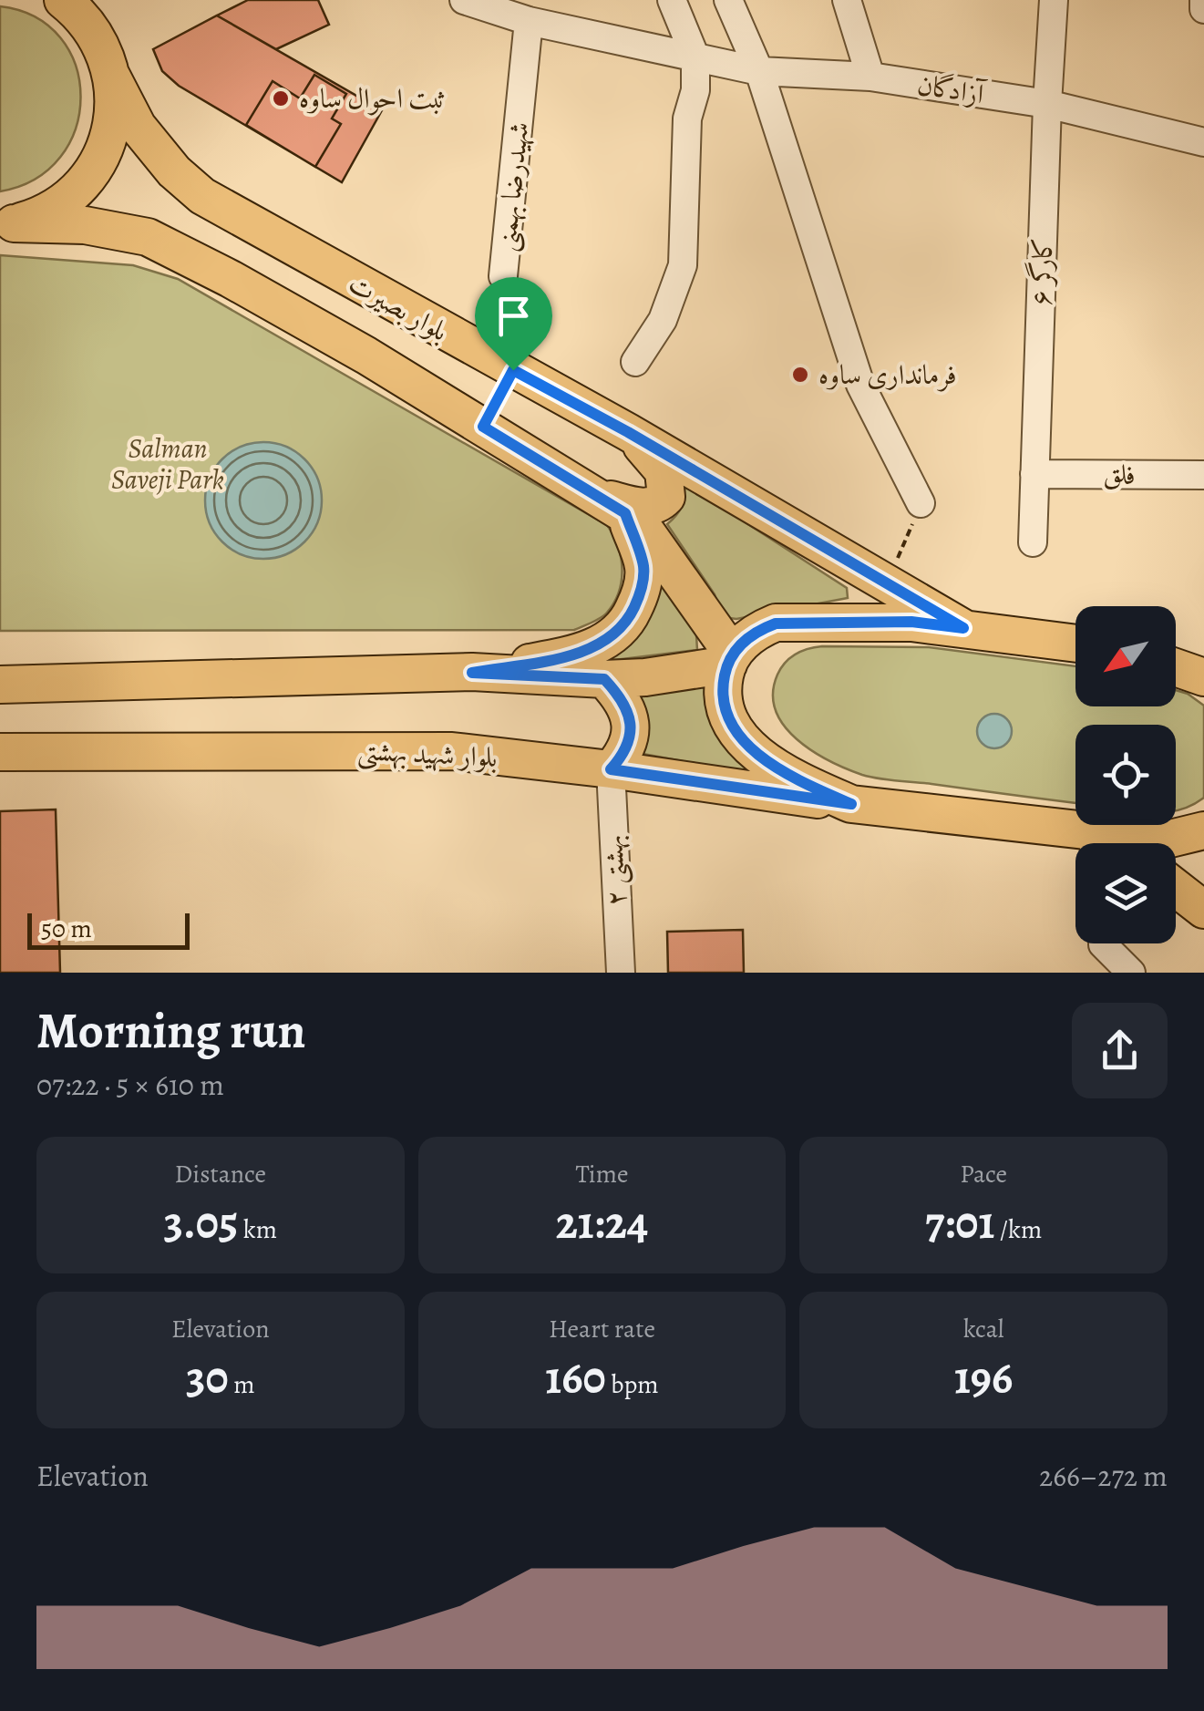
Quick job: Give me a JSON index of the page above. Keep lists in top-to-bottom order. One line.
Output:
{"streets":{"main road":["بلوار بصیرت","بلوار شهید بهشتی"],"street":["آزادگان","شهیدرضا بهمنی","کارگر ۶","فلق","بهشتی ۲"]},"crossings":[["آزادگان","شهیدرضا بهمنی"],["آزادگان","کارگر ۶"],["شهیدرضا بهمنی","بلوار بصیرت"],["کارگر ۶","فلق"],["بلوار شهید بهشتی","بهشتی ۲"]],"parks":["Salman Saveji Park"],"places":["ثبت احوال ساوه","فرمانداری ساوه"],"scale_bar":"50 m","north":"bottom left","page":{"scale":"50 m","heading":["Morning run","07:22 · 5 × 610 m"],"stats":[["Distance","3.05 km"],["Time","21:24"],["Pace","7:01 /km"],["Elevation","30 m"],["Heart rate","160 bpm"],["kcal","196"]],"chart":["Elevation","266–272 m"]}}
